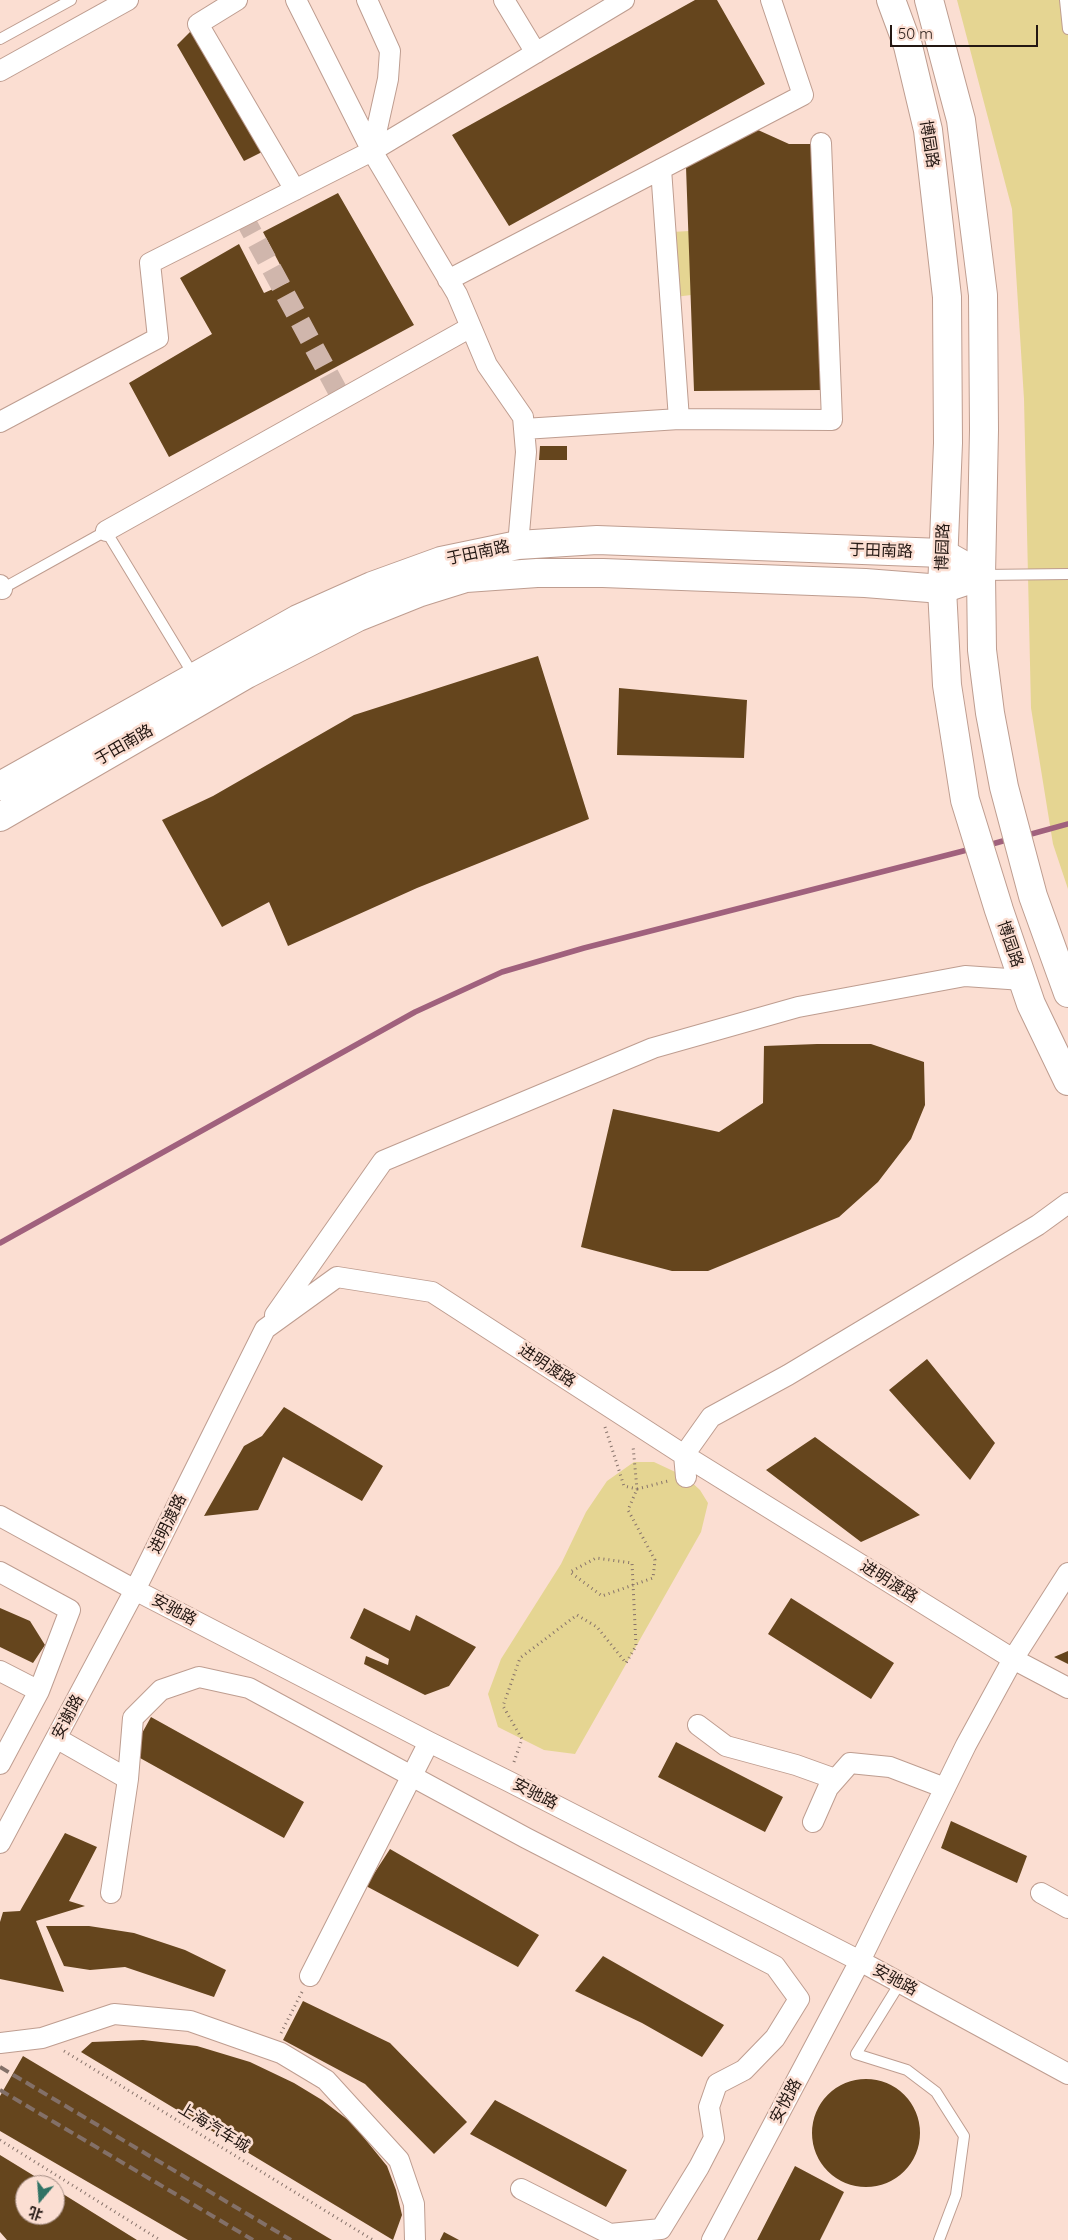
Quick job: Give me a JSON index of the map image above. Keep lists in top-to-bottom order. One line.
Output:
{"streets":{"main road":["博园路","于田南路"],"street":["进明渡路","安驰路","安谢路","安悦路"],"path":["上海汽车城"]},"crossings":[["博园路","于田南路"],["进明渡路","安驰路"],["进明渡路","安谢路"],["进明渡路","安悦路"],["安驰路","安谢路"],["安驰路","安悦路"]],"scale_bar":"50 m","north":"bottom"}
